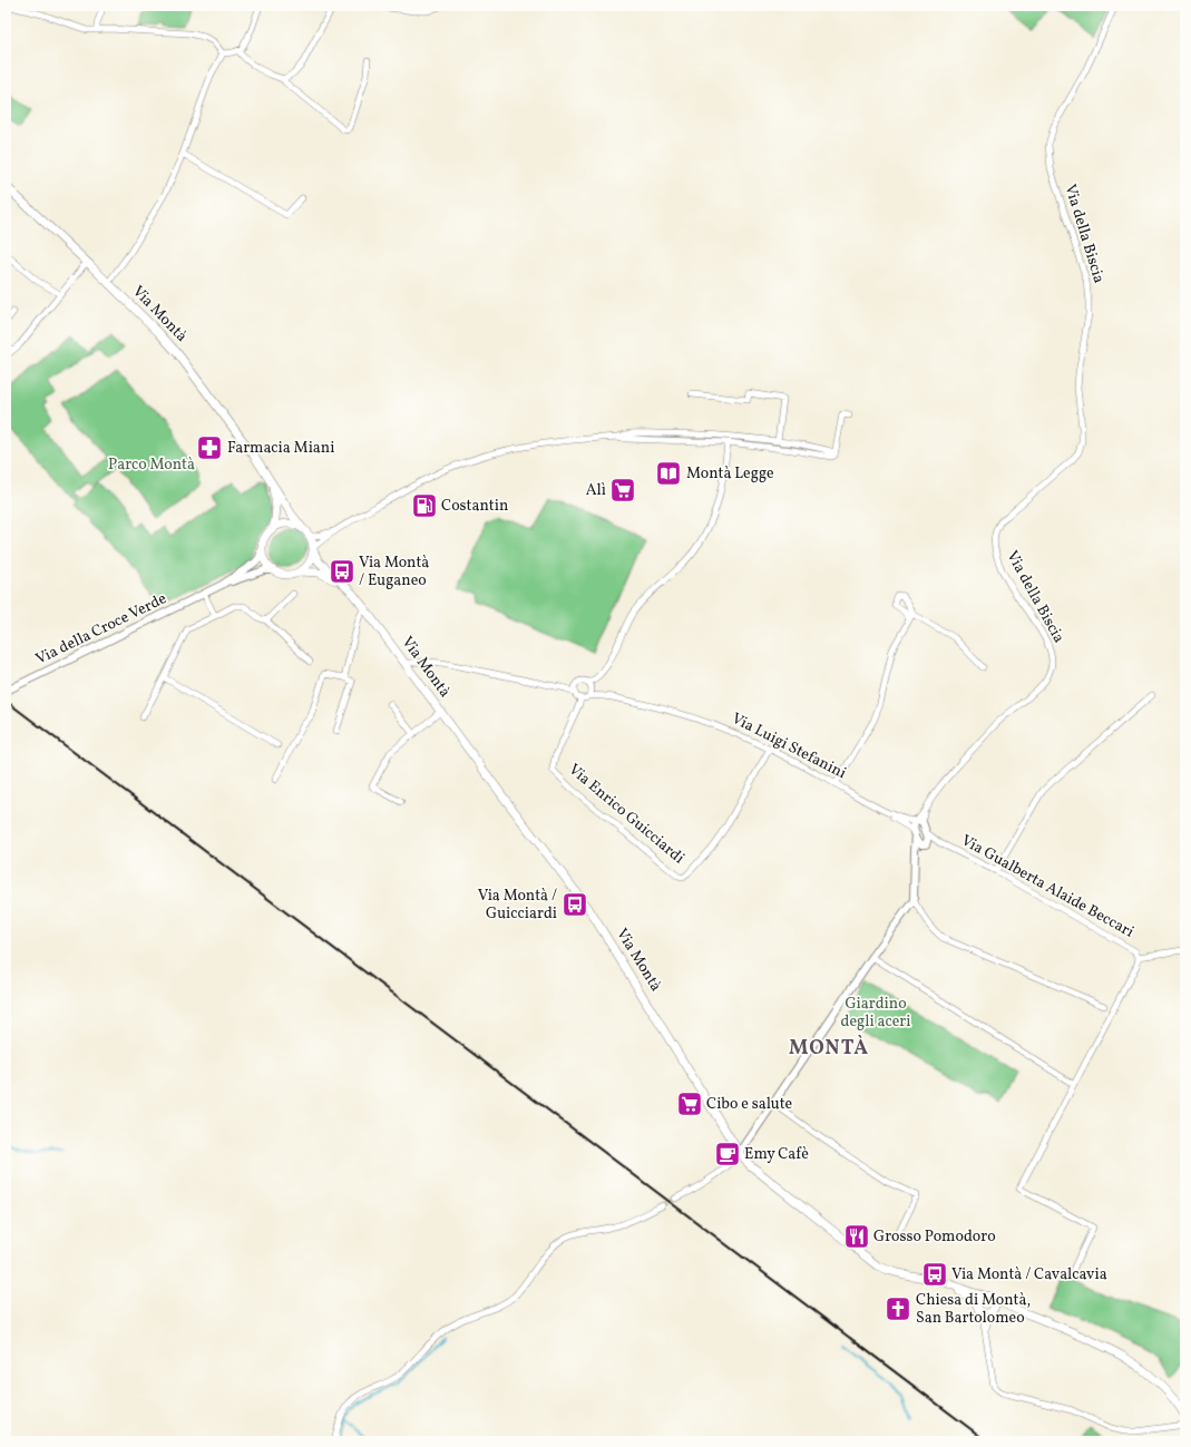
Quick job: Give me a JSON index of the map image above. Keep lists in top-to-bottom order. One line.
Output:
{"streets":{"main road":["Via Montà"],"street":["Via della Biscia","Via della Croce Verde","Via Luigi Stefanini","Via Enrico Guicciardi","Via Gualberta Alaide Beccari"]},"crossings":[["Via della Biscia","Via Luigi Stefanini"],["Via della Biscia","Via Gualberta Alaide Beccari"],["Via Montà","Via della Croce Verde"],["Via Luigi Stefanini","Via Enrico Guicciardi"]],"districts":["MONTÀ"],"parks":["Parco Montà","Giardino degli aceri"],"places":{"pharmacy":["Farmacia Miani"],"library":["Montà Legge"],"supermarket":["Alì","Cibo e salute"],"fuel station":["Costantin"],"bus stop":["Via Montà / Euganeo","Via Montà / Guicciardi","Via Montà / Cavalcavia"],"cafe":["Emy Cafè"],"restaurant":["Grosso Pomodoro"],"church":["Chiesa di Montà, San Bartolomeo"]}}
